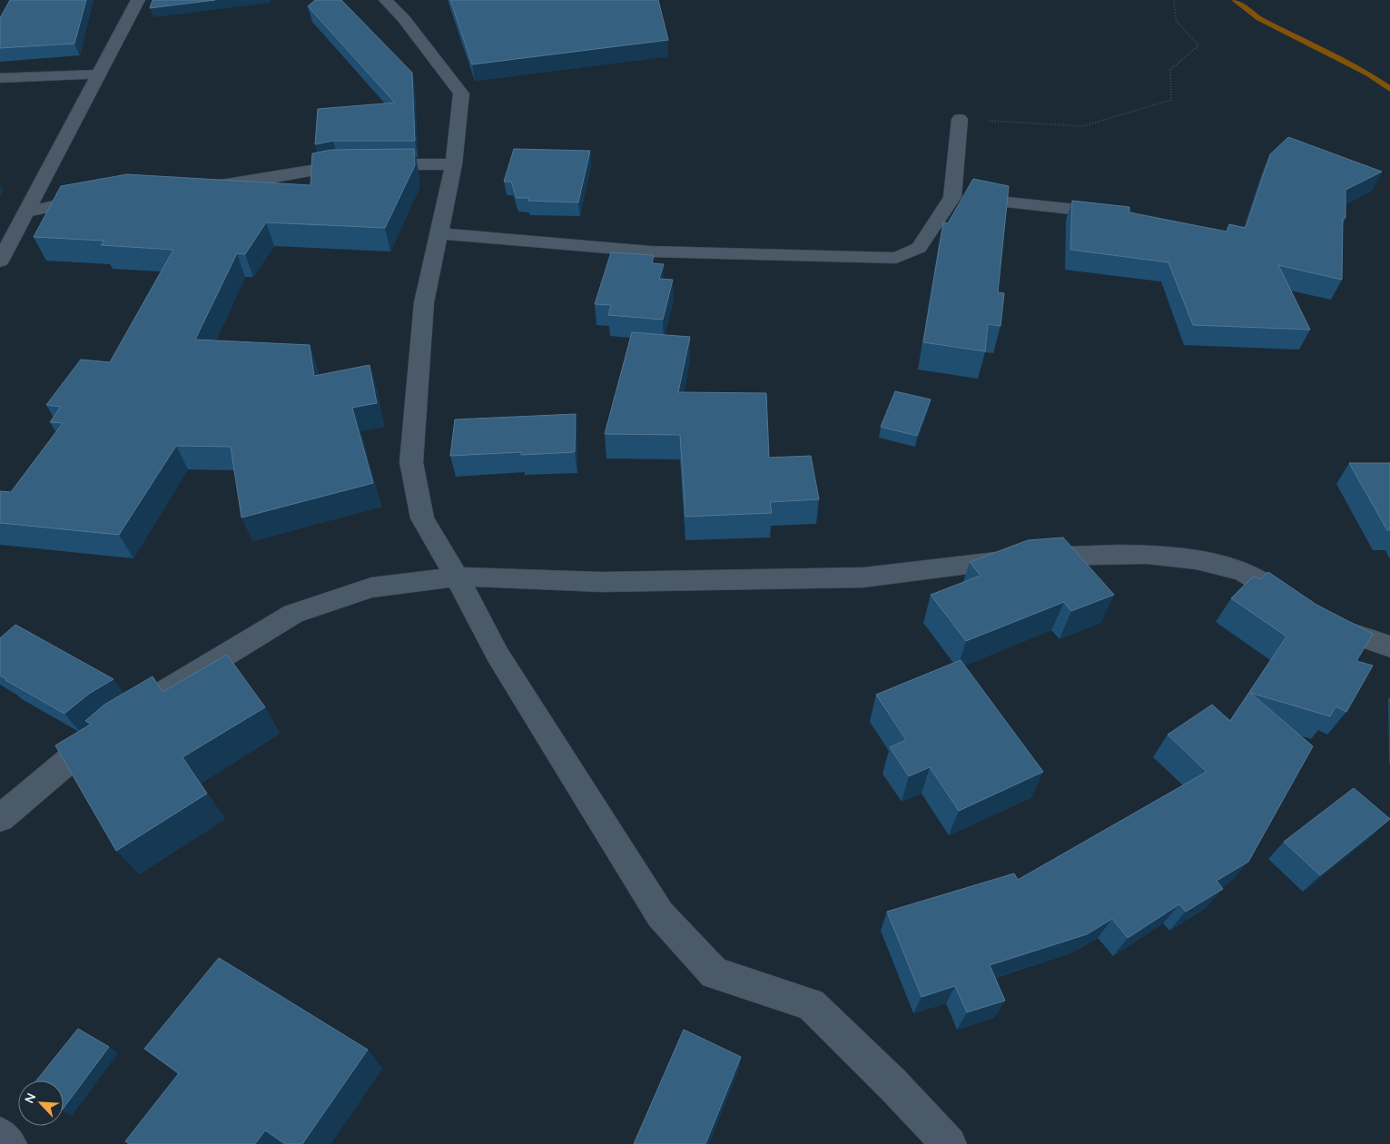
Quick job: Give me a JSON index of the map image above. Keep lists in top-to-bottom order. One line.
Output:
{"north":"top left"}
